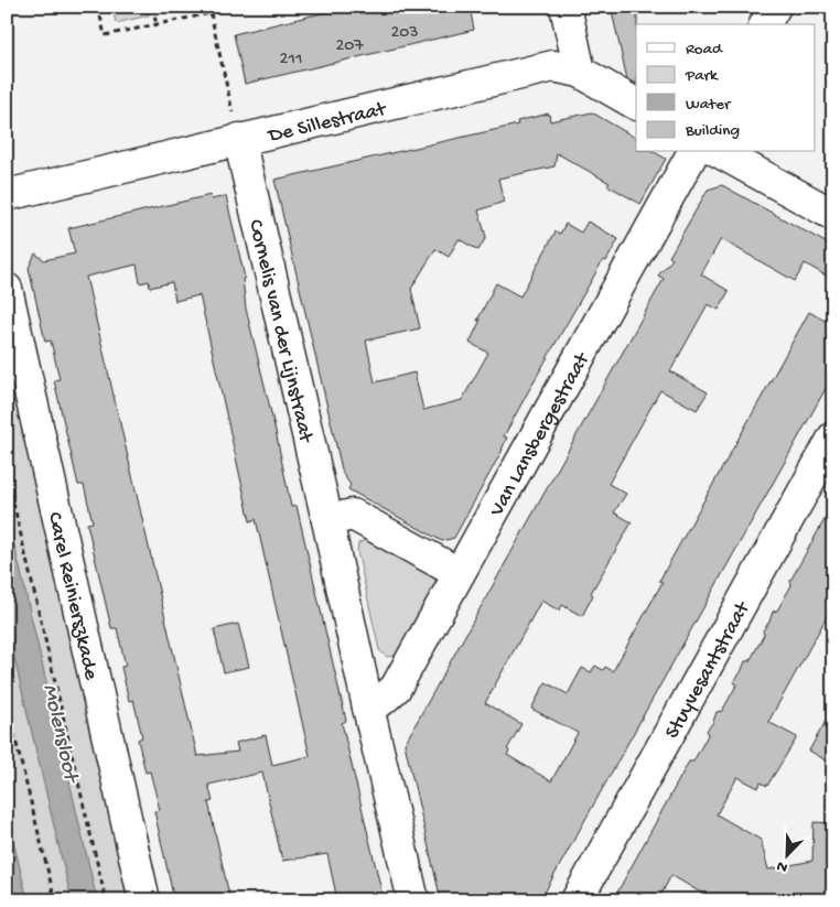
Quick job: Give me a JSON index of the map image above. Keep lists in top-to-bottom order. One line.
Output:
{"streets":{"street":["De Sillestraat","Cornelis van der Lijnstraat","Van Lansbergestraat","Carel Reinierszkade","Stuyvesantstraat"]},"crossings":[["De Sillestraat","Cornelis van der Lijnstraat"],["Cornelis van der Lijnstraat","Van Lansbergestraat"]],"water":["Molensloot"],"house_numbers":["203","207","211"],"legend":["Road","Park","Water","Building"],"north":"bottom left"}
